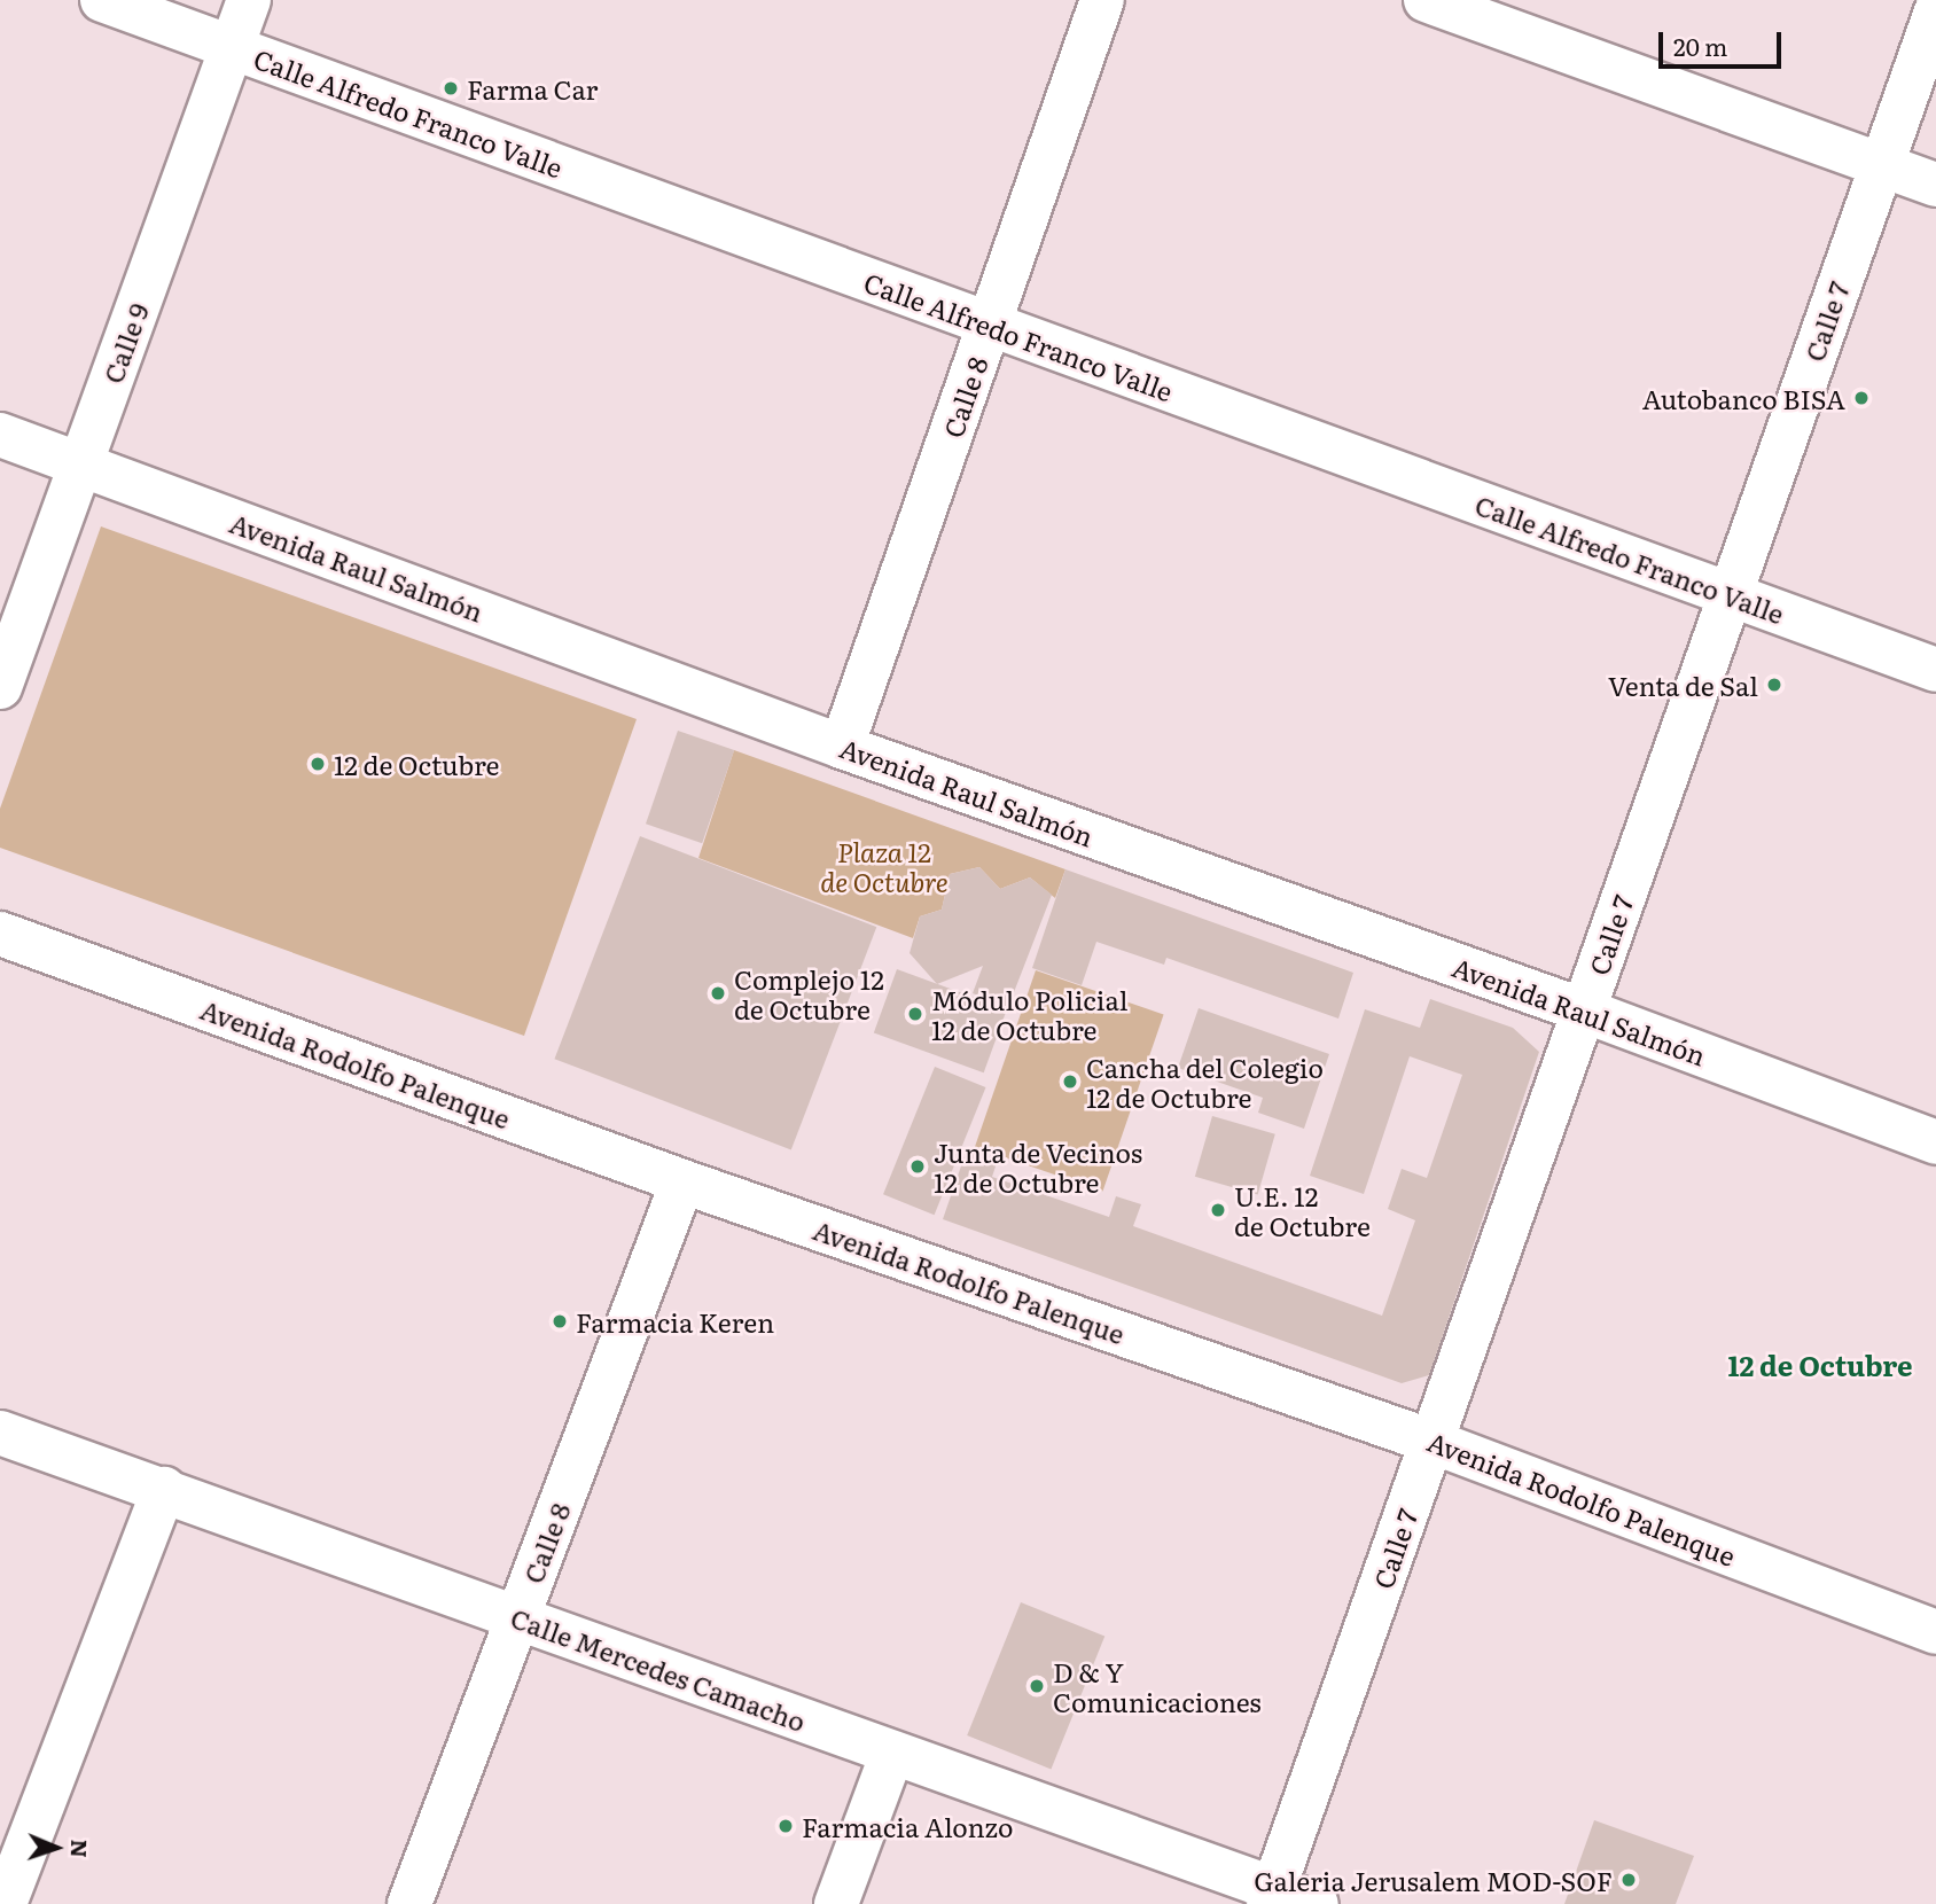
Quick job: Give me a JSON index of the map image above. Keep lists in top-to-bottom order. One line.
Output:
{"streets":{"street":["Calle Alfredo Franco Valle","Calle 7","Calle 9","Calle 8","Avenida Raul Salmón","Avenida Rodolfo Palenque","Calle Mercedes Camacho"]},"crossings":[["Calle Alfredo Franco Valle","Calle 7"],["Calle Alfredo Franco Valle","Calle 9"],["Calle Alfredo Franco Valle","Calle 8"],["Calle 7","Avenida Raul Salmón"],["Calle 7","Avenida Rodolfo Palenque"],["Calle 7","Calle Mercedes Camacho"],["Calle 9","Avenida Raul Salmón"],["Calle 8","Avenida Raul Salmón"],["Calle 8","Avenida Rodolfo Palenque"],["Calle 8","Calle Mercedes Camacho"]],"districts":["12 de Octubre"],"parks":["Plaza 12 de Octubre"],"places":["Farma Car","Autobanco BISA","Venta de Sal","12 de Octubre","Complejo 12 de Octubre","Módulo Policial 12 de Octubre","Cancha del Colegio 12 de Octubre","Junta de Vecinos 12 de Octubre","U.E. 12 de Octubre","Farmacia Keren","D & Y Comunicaciones","Farmacia Alonzo","Galeria Jerusalem MOD-SOF"],"scale_bar":"20 m","north":"right"}
